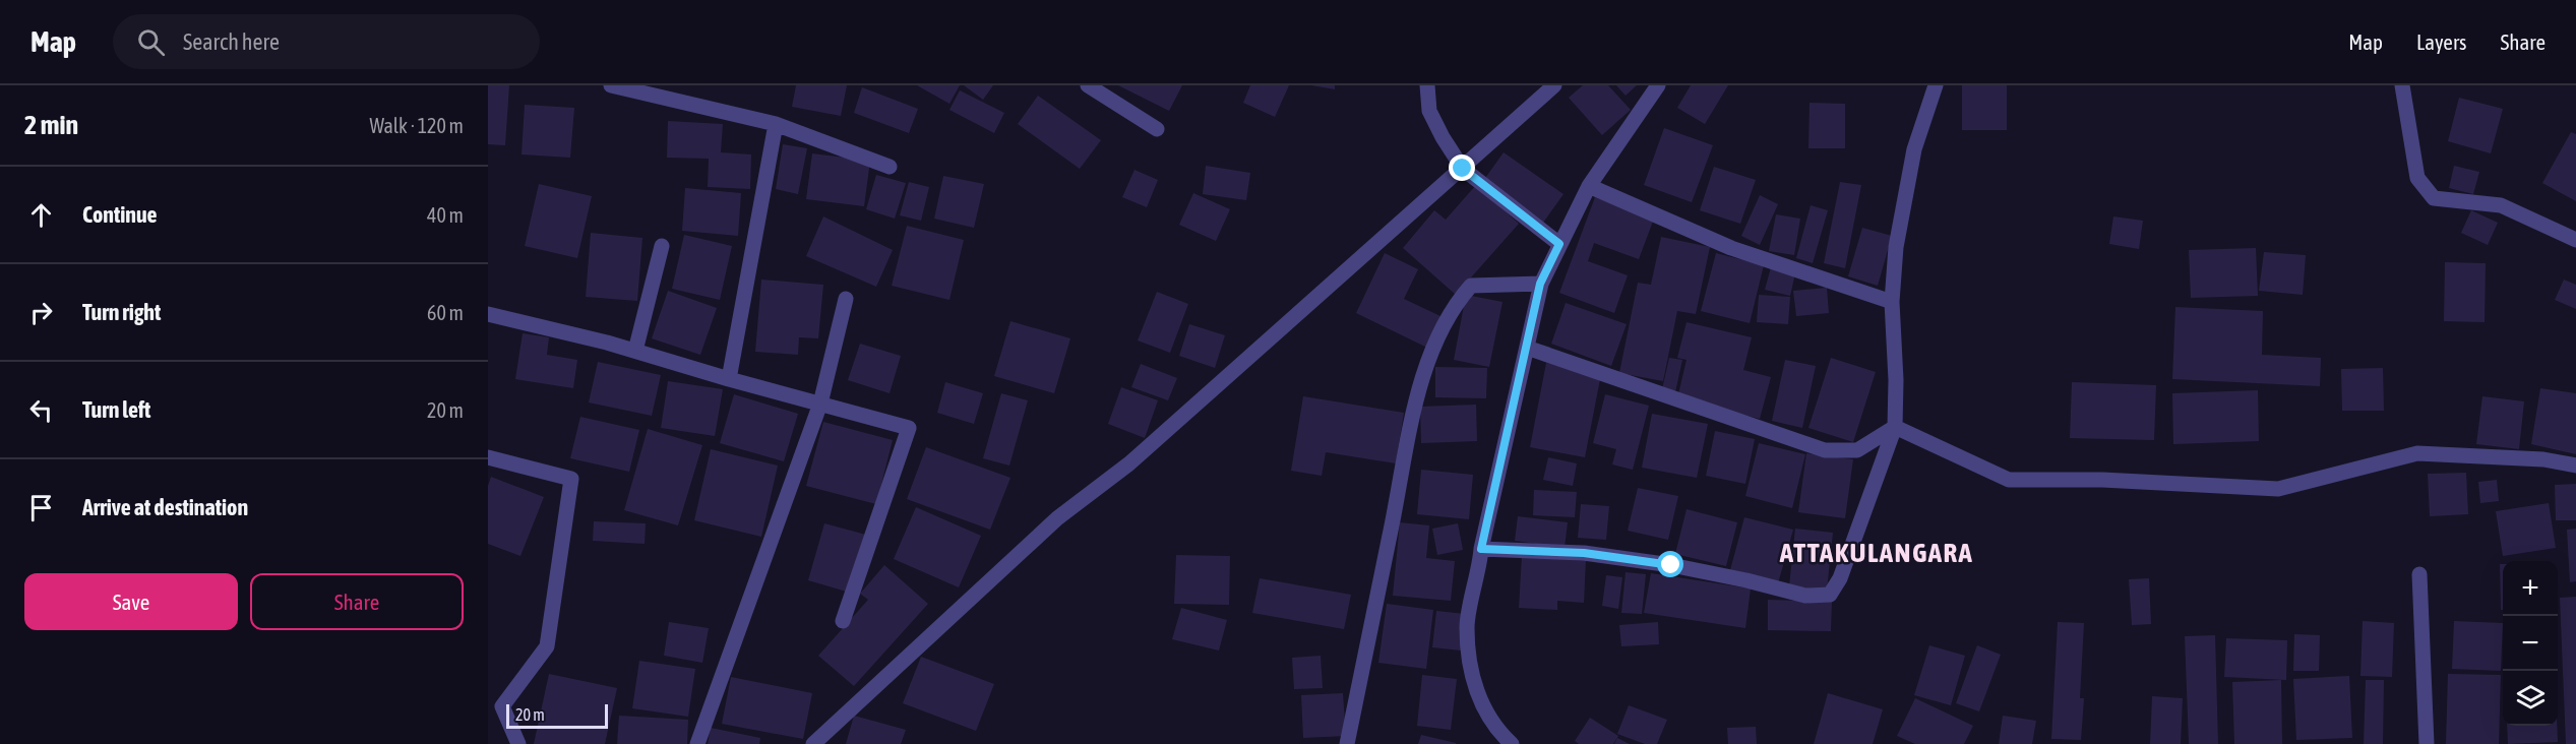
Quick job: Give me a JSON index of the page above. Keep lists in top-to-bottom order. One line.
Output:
{"districts":["ATTAKULANGARA"],"scale_bar":"20 m","page":{"header":"Map","search":"Search here","nav":["Map","Layers","Share"],"heading":["2 min","Walk · 120 m"],"list":[["Continue","40 m"],["Turn right","60 m"],["Turn left","20 m"],"Arrive at destination"],"buttons":["Save","Share"],"map_buttons":["+","−"],"scale":"20 m"}}
